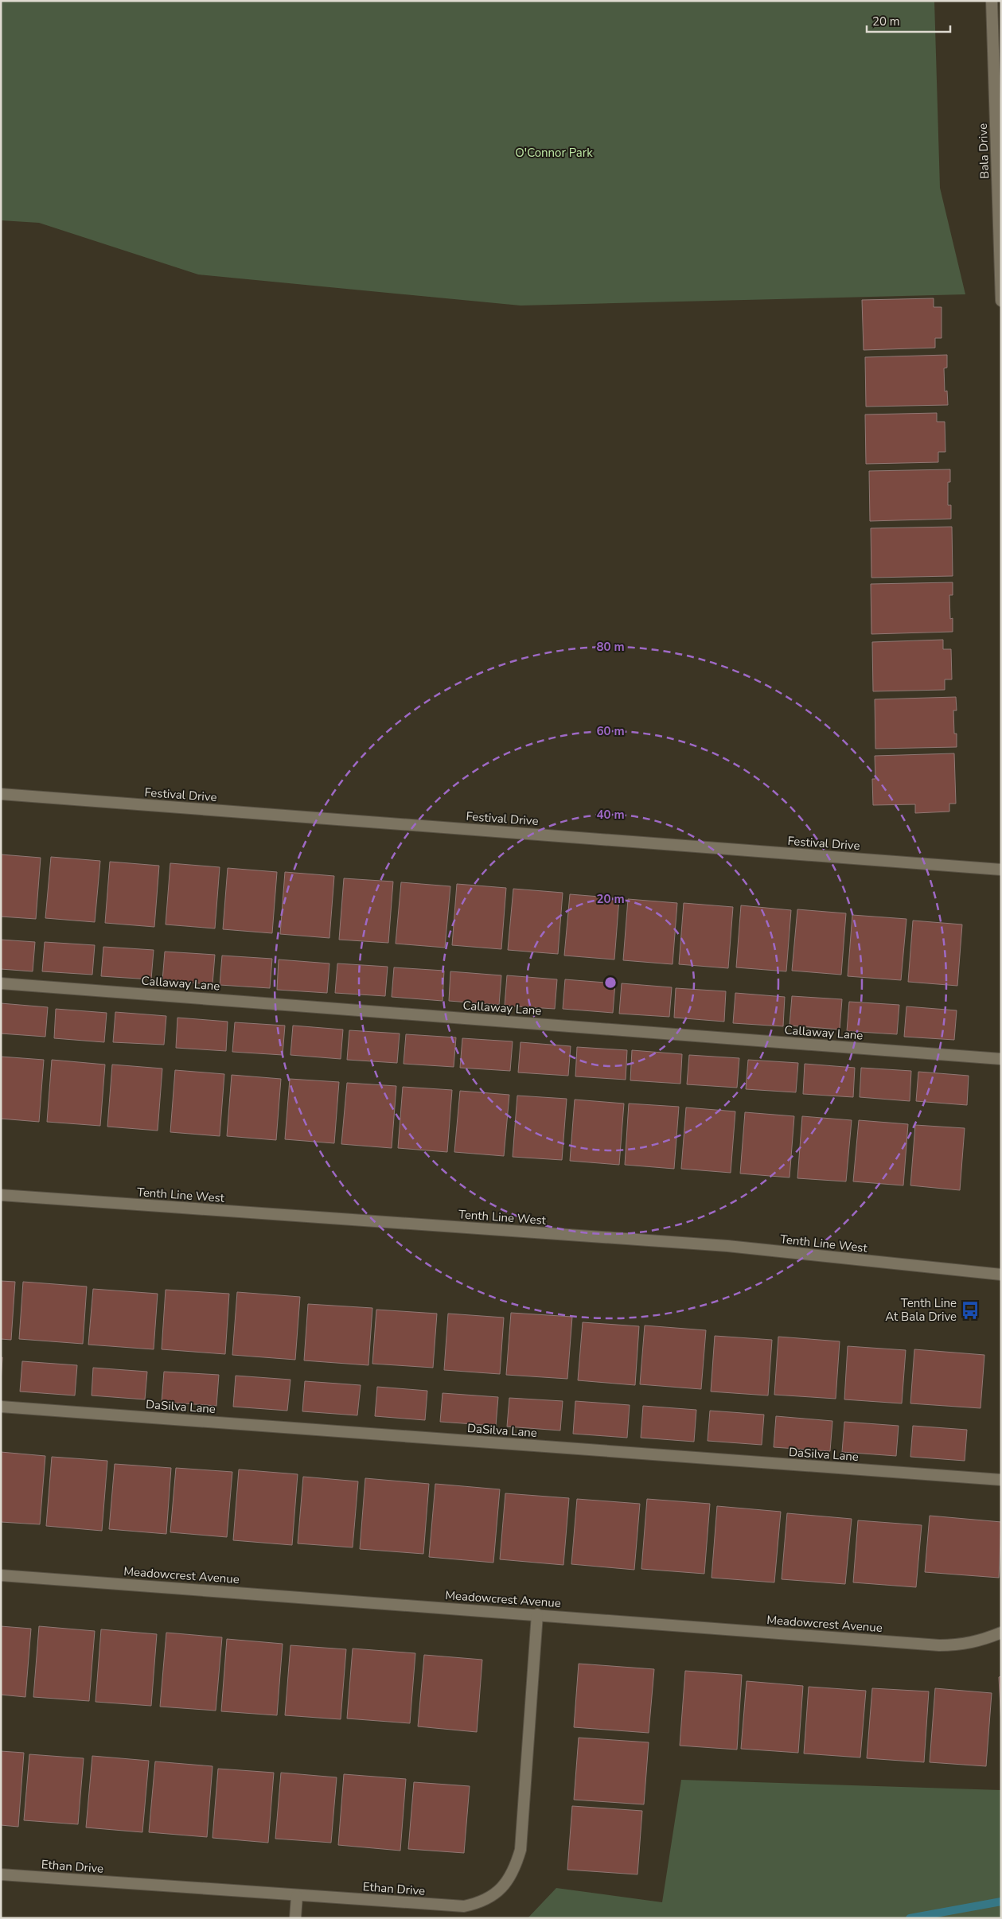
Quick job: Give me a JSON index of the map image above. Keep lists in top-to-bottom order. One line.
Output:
{"streets":{"street":["Bala Drive","Festival Drive","Callaway Lane","Tenth Line West","DaSilva Lane","Meadowcrest Avenue","Ethan Drive"]},"crossings":[["Meadowcrest Avenue","Ethan Drive"]],"parks":["O'Connor Park"],"places":{"bus stop":["Tenth Line At Bala Drive"]},"scale_bar":"20 m","rings":["80 m","60 m","40 m","20 m"]}
